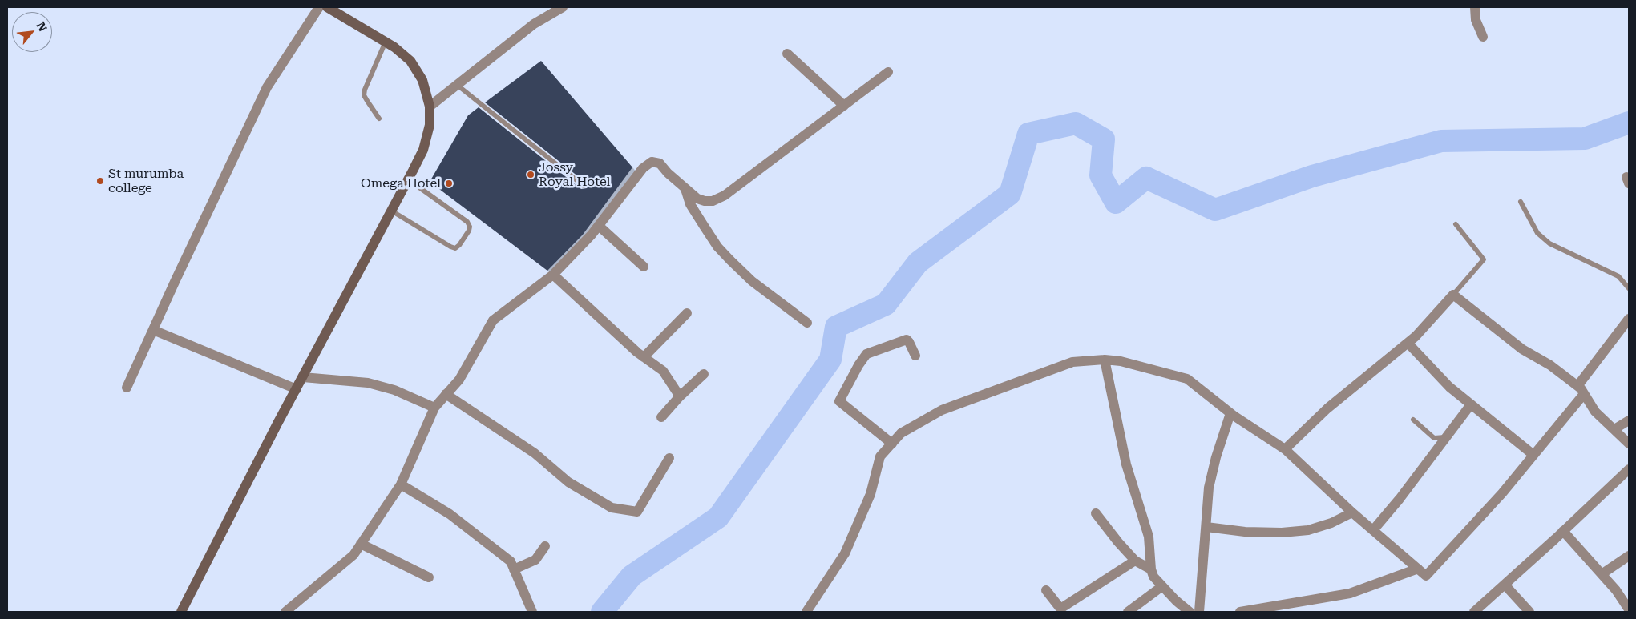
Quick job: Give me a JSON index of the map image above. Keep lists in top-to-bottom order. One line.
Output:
{"places":["Jossy Royal Hotel","St murumba college","Omega Hotel"],"north":"top right"}
